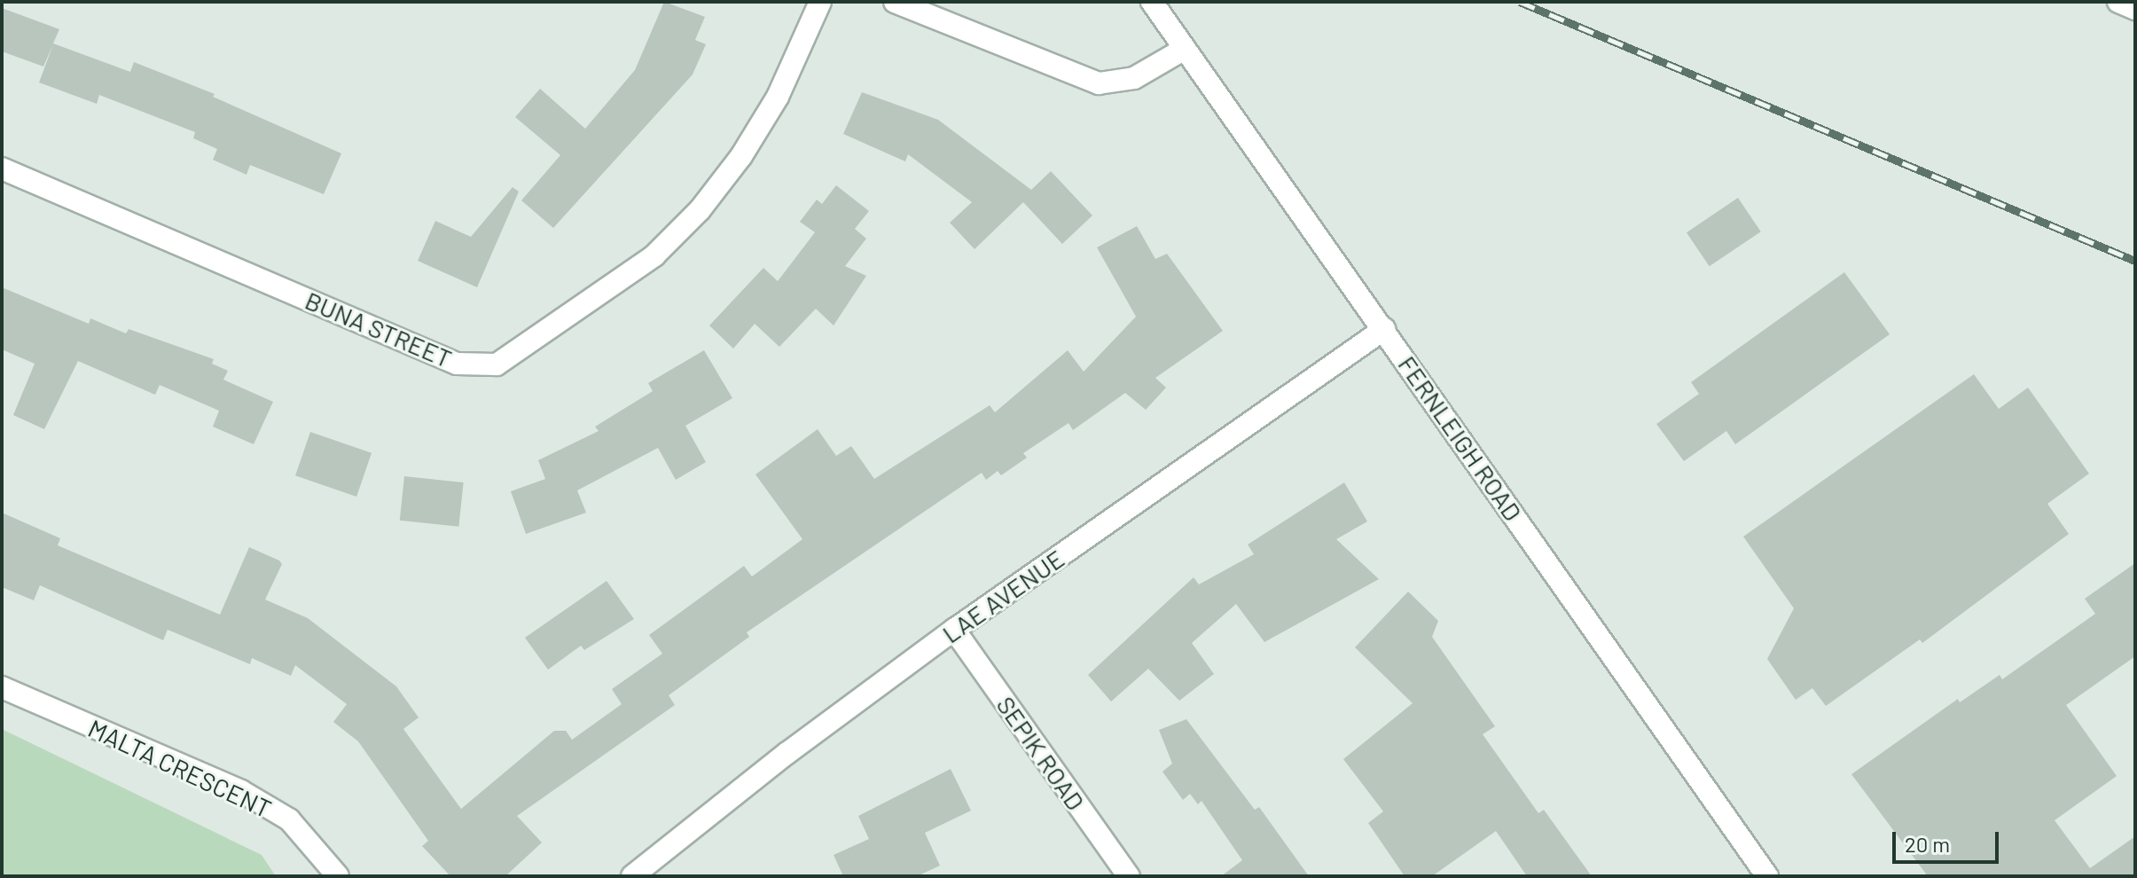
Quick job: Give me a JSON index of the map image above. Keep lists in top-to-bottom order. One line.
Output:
{"streets":{"street":["BUNA STREET","FERNLEIGH ROAD","LAE AVENUE","SEPIK ROAD","MALTA CRESCENT"]},"crossings":[["FERNLEIGH ROAD","LAE AVENUE"],["LAE AVENUE","SEPIK ROAD"]],"scale_bar":"20 m"}
